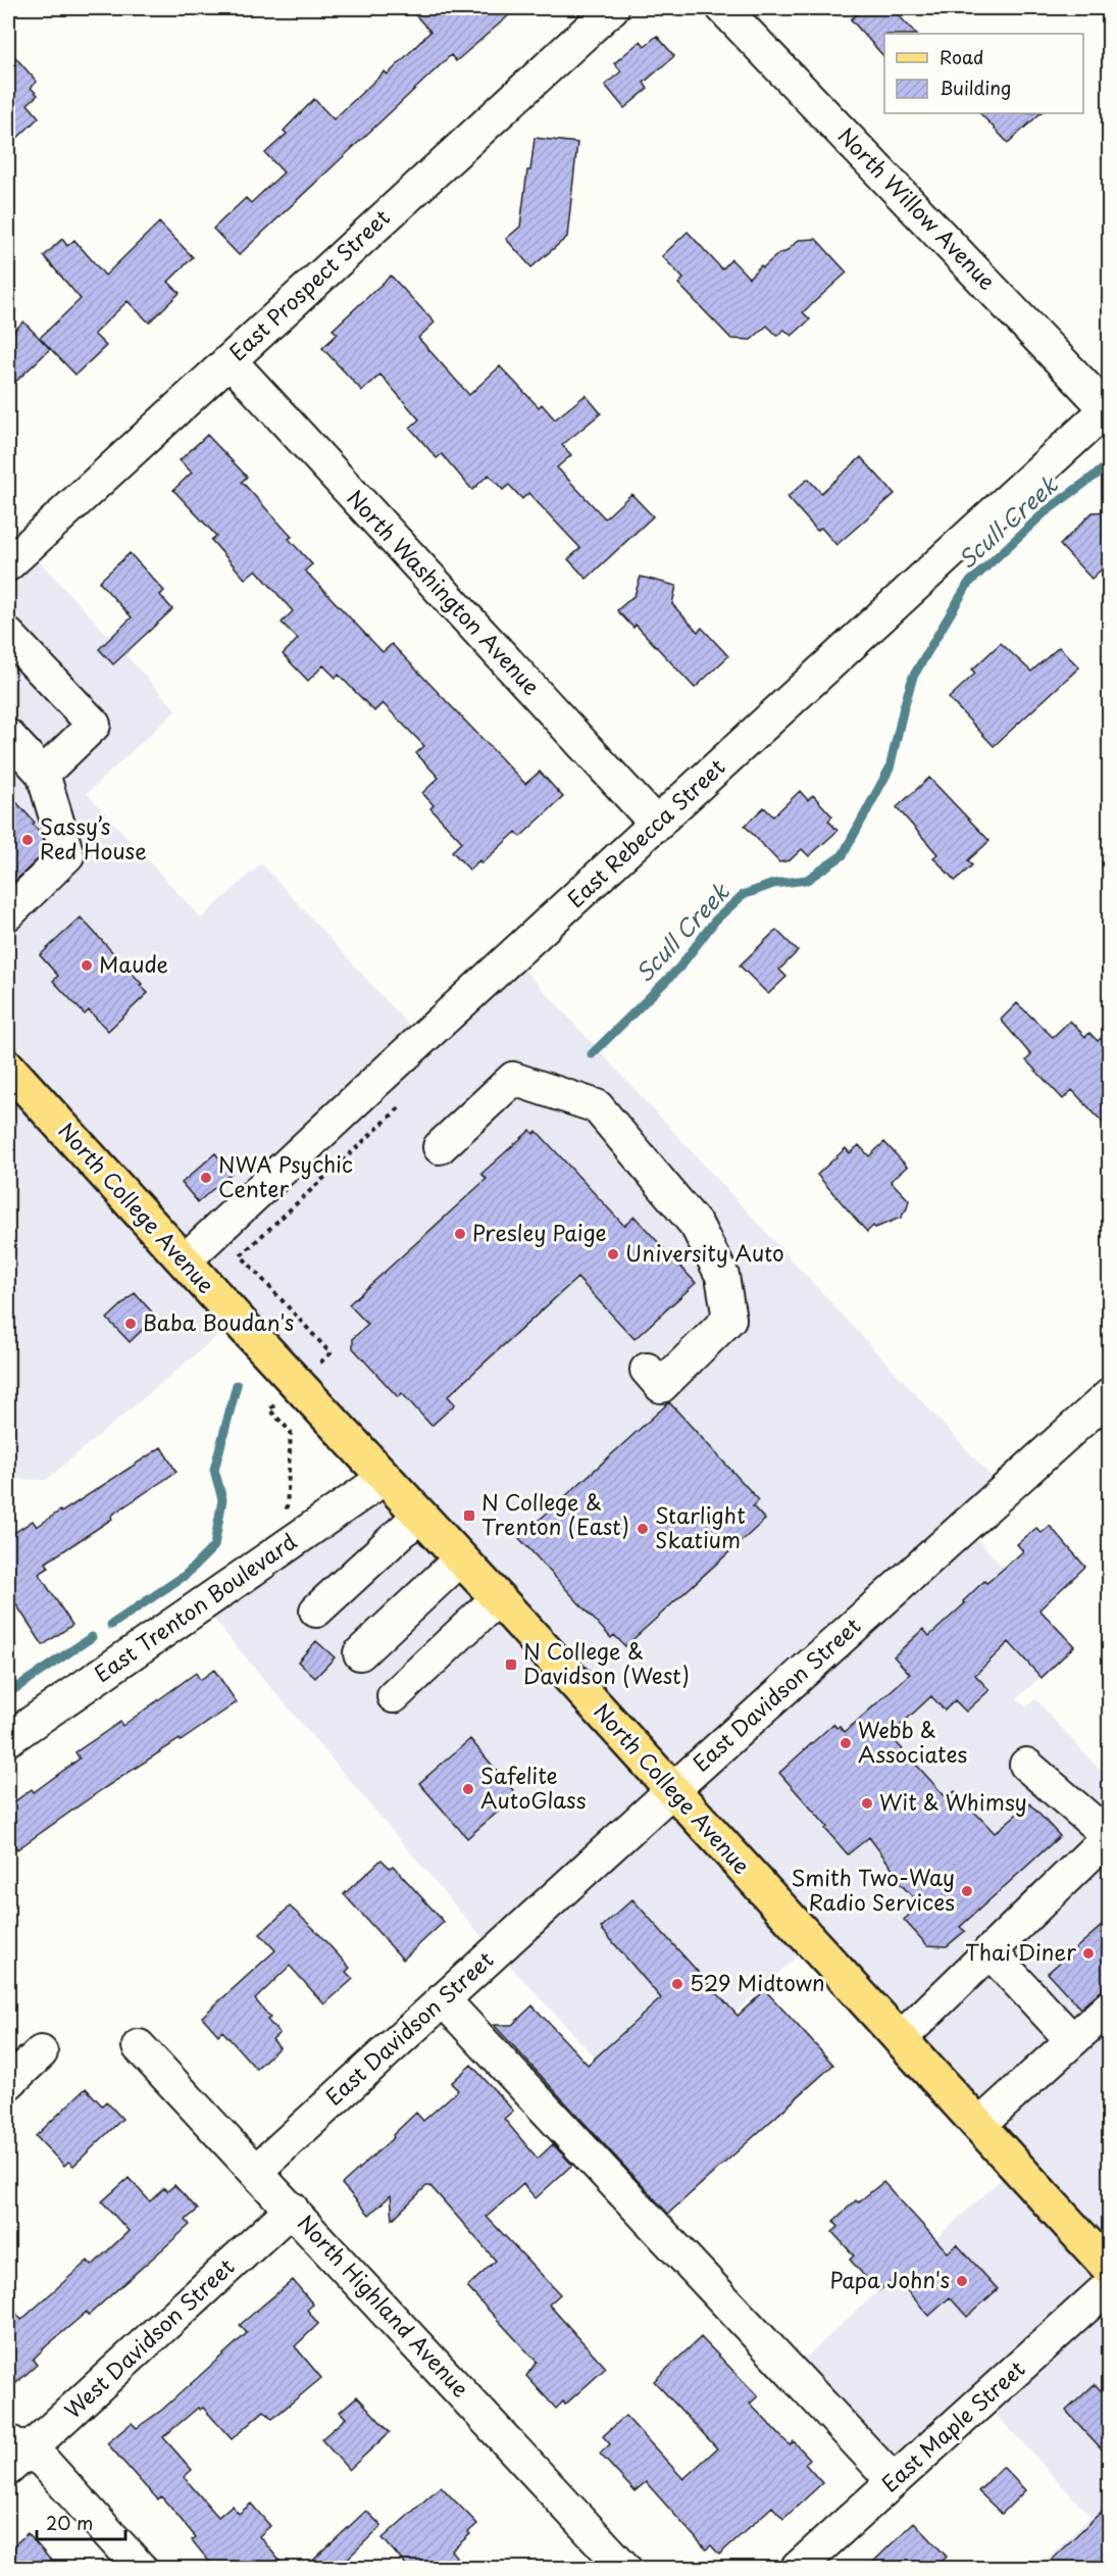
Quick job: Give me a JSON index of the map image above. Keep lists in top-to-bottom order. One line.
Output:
{"streets":{"main road":["North College Avenue"],"street":["North Willow Avenue","East Prospect Street","North Washington Avenue","East Rebecca Street","East Trenton Boulevard","East Davidson Street","North Highland Avenue","West Davidson Street","East Maple Street"]},"crossings":[["North Willow Avenue","East Rebecca Street"],["East Prospect Street","North Washington Avenue"],["North Washington Avenue","East Rebecca Street"],["East Rebecca Street","North College Avenue"],["North College Avenue","East Trenton Boulevard"],["North College Avenue","East Davidson Street"],["East Davidson Street","North Highland Avenue"],["North Highland Avenue","West Davidson Street"]],"water":["Scull Creek"],"places":{"other":["Sassy’s Red House","Maude","NWA Psychic Center","Presley Paige","University Auto","Baba Boudan's","Starlight Skatium","Webb & Associates","Safelite AutoGlass","Wit & Whimsy","Smith Two-Way Radio Services","Thai Diner","529 Midtown","Papa John's"],"transit":["N College & Trenton (East)","N College & Davidson (West)"]},"legend":["Road","Building"],"scale_bar":"20 m"}
